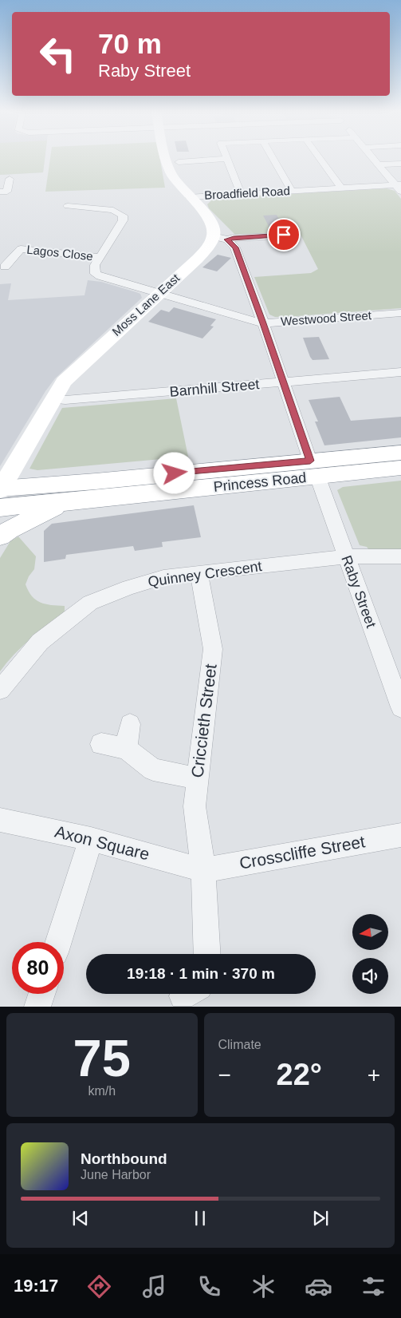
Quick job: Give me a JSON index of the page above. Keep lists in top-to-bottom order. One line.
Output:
{"streets":{"main road":["Moss Lane East","Princess Road"],"street":["Broadfield Road","Lagos Close","Westwood Street","Barnhill Street","Quinney Crescent","Raby Street","Criccieth Street","Axon Square","Crosscliffe Street"]},"crossings":[["Lagos Close","Westwood Street"],["Moss Lane East","Westwood Street"],["Moss Lane East","Barnhill Street"],["Moss Lane East","Princess Road"],["Moss Lane East","Raby Street"],["Westwood Street","Raby Street"],["Barnhill Street","Raby Street"],["Princess Road","Raby Street"],["Quinney Crescent","Raby Street"],["Quinney Crescent","Criccieth Street"],["Criccieth Street","Axon Square"],["Criccieth Street","Crosscliffe Street"],["Axon Square","Crosscliffe Street"]],"north":"left","page":{"turn":["70 m","Raby Street"],"limit":"80","trip":"19:18 · 1 min · 370 m","tile":[["75","km/h"],"Climate"],"heat":["−","22°","+"],"song":["Northbound","June Harbor"],"tabs":"19:17"}}
